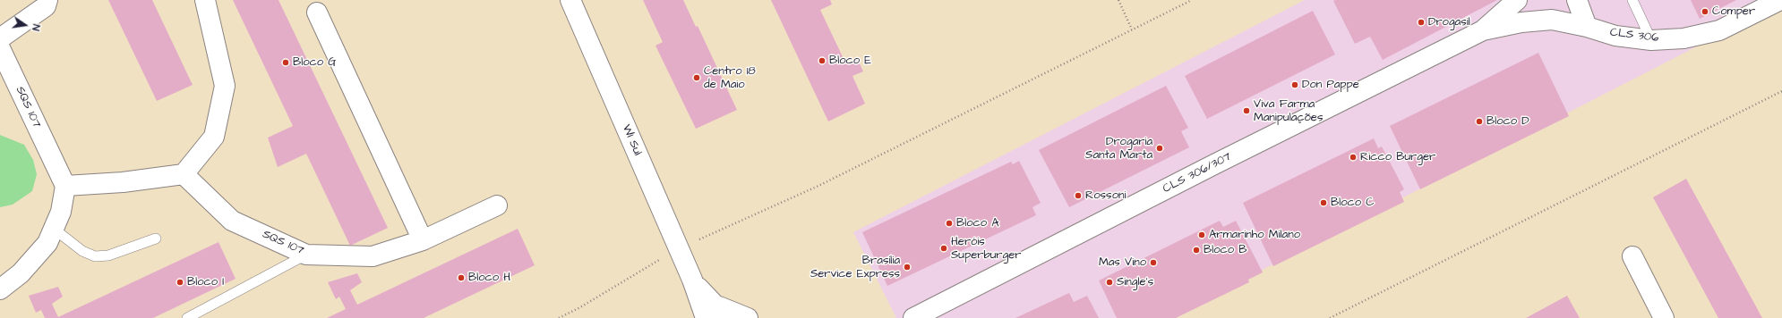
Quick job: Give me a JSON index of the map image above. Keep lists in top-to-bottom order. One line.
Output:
{"streets":{"street":["CLS 306","SQS 107","W1 Sul","CLS 306/307"]},"crossings":[["CLS 306","CLS 306/307"]],"places":["Comper","Drogasil","Bloco E","Bloco G","Centro 18 de Maio","Don Pappe","Viva Farma Manipulações","Bloco D","Drogaria Santa Marta","Ricco Burger","Rossoni","Bloco C","Bloco A","Armarinho Milano","Heróis Superburger","Bloco B","Mas Vino","Brasília Service Express","Bloco H","Bloco I","Single's"],"north":"right"}
